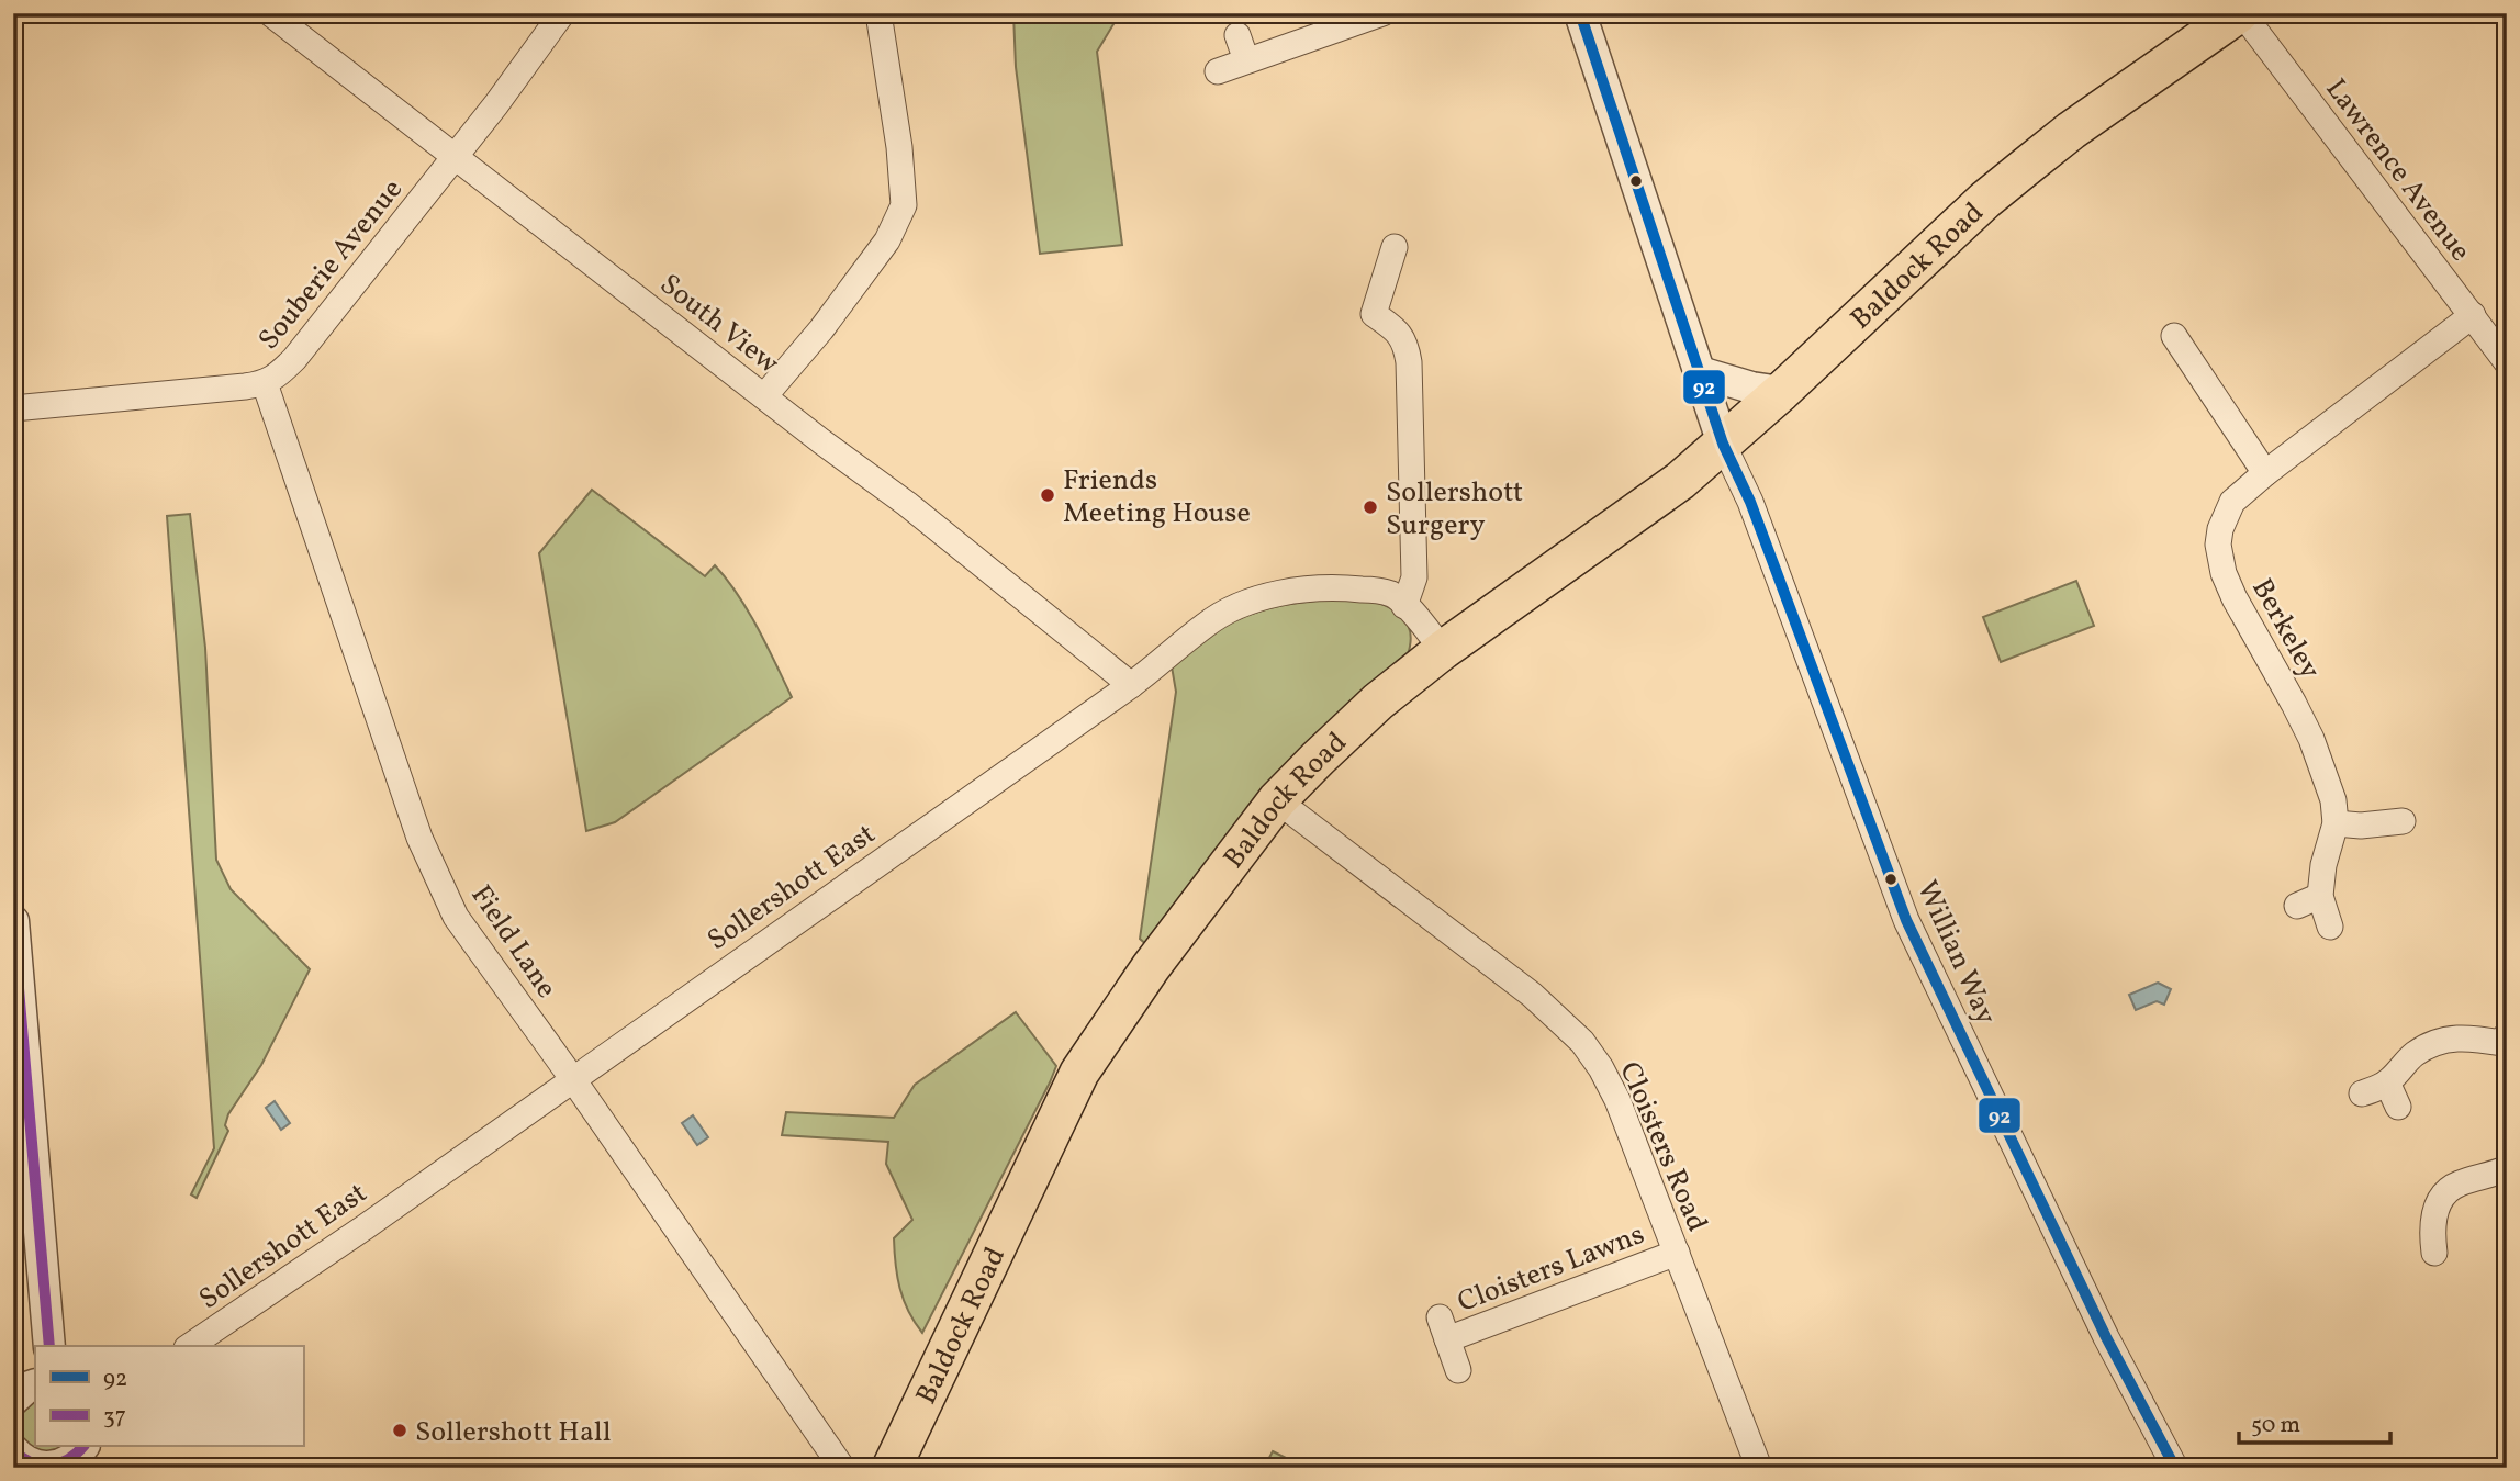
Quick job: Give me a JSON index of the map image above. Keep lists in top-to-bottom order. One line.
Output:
{"streets":{"main road":["Baldock Road"],"street":["Lawrence Avenue","Souberie Avenue","South View","Berkeley","Sollershott East","Field Lane","Willian Way","Cloisters Road","Cloisters Lawns"]},"crossings":[["Lawrence Avenue","Baldock Road"],["Lawrence Avenue","Berkeley"],["Souberie Avenue","South View"],["Souberie Avenue","Field Lane"],["Baldock Road","Sollershott East"],["Baldock Road","Willian Way"],["Baldock Road","Cloisters Road"],["South View","Sollershott East"],["Sollershott East","Field Lane"],["Cloisters Road","Cloisters Lawns"]],"places":["Friends Meeting House","Sollershott Surgery","Sollershott Hall"],"lines":["transit line 92","transit line 37"],"legend":["92","37"],"scale_bar":"50 m"}
